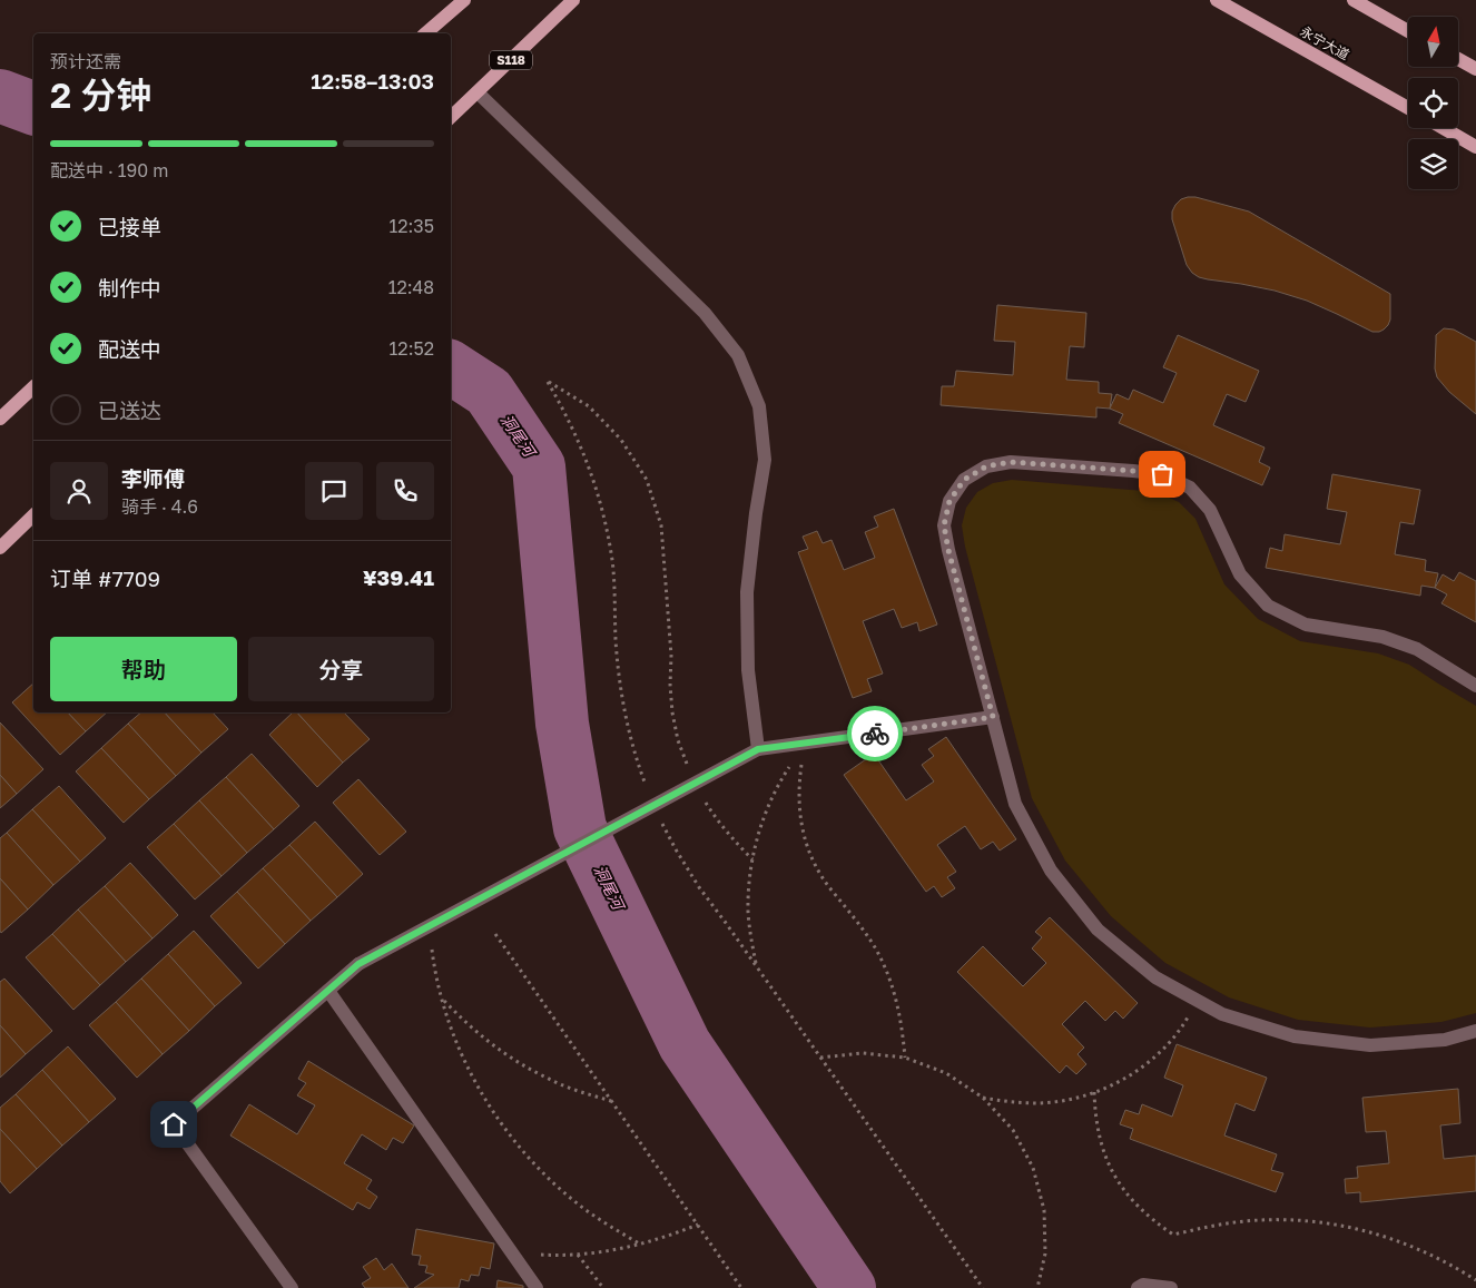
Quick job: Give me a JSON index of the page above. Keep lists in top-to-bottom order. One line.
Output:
{"streets":{"main road":["永宁大道","S118"]},"water":["洞尾河"],"north":"top","page":{"heading":["2 分钟","预计还需","12:58–13:03"],"panel":["李师傅","骑手 · 4.6","订单 #7709","¥39.41"],"bar":"配送中 · 190 m","list":[["已接单","12:35"],["制作中","12:48"],["配送中","12:52"],"已送达"],"buttons":["帮助","分享"]}}
